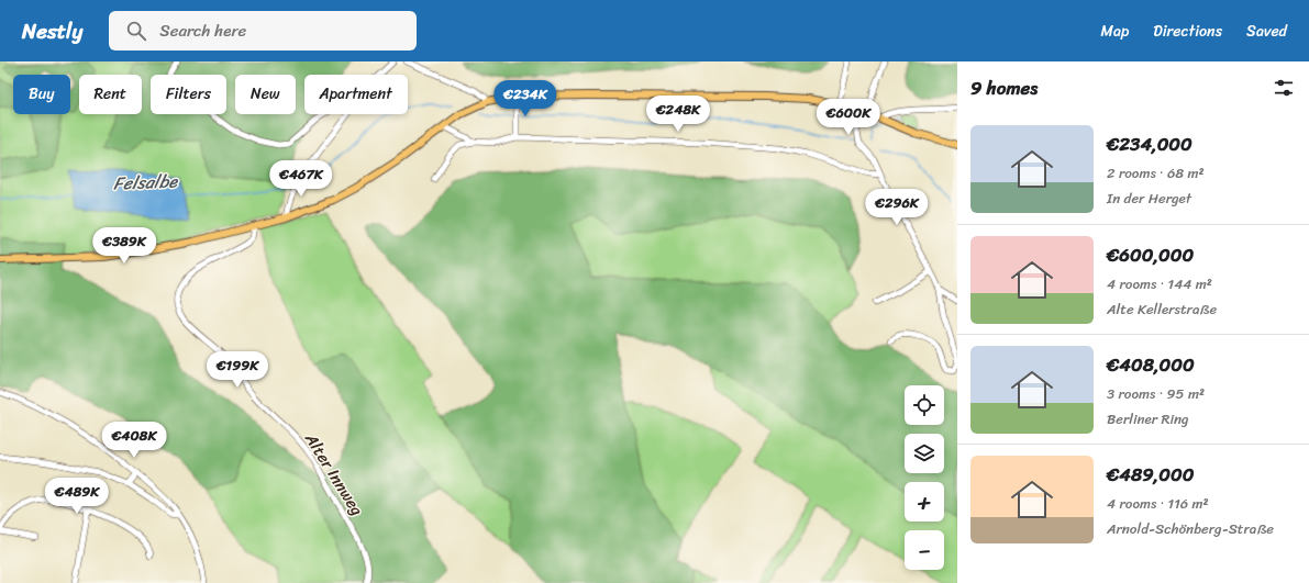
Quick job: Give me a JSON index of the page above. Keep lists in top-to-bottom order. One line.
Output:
{"streets":{"street":["Alter Innweg"]},"water":["Felsalbe"],"page":{"header":"Nestly","search":"Search here","nav":["Map","Directions","Saved"],"heading":"9 homes","chip":["Buy","Rent","Filters","New","Apartment"],"price":["€234K","€248K","€600K","€467K","€296K","€389K","€199K","€408K","€489K"],"list":[{"name":"€234,000","note":"2 rooms · 68 m² · In der Herget"},{"name":"€600,000","note":"4 rooms · 144 m² · Alte Kellerstraße"},{"name":"€408,000","note":"3 rooms · 95 m² · Berliner Ring"},{"name":"€489,000","note":"4 rooms · 116 m² · Arnold-Schönberg-Straße"}],"map_buttons":["+","−"]}}
